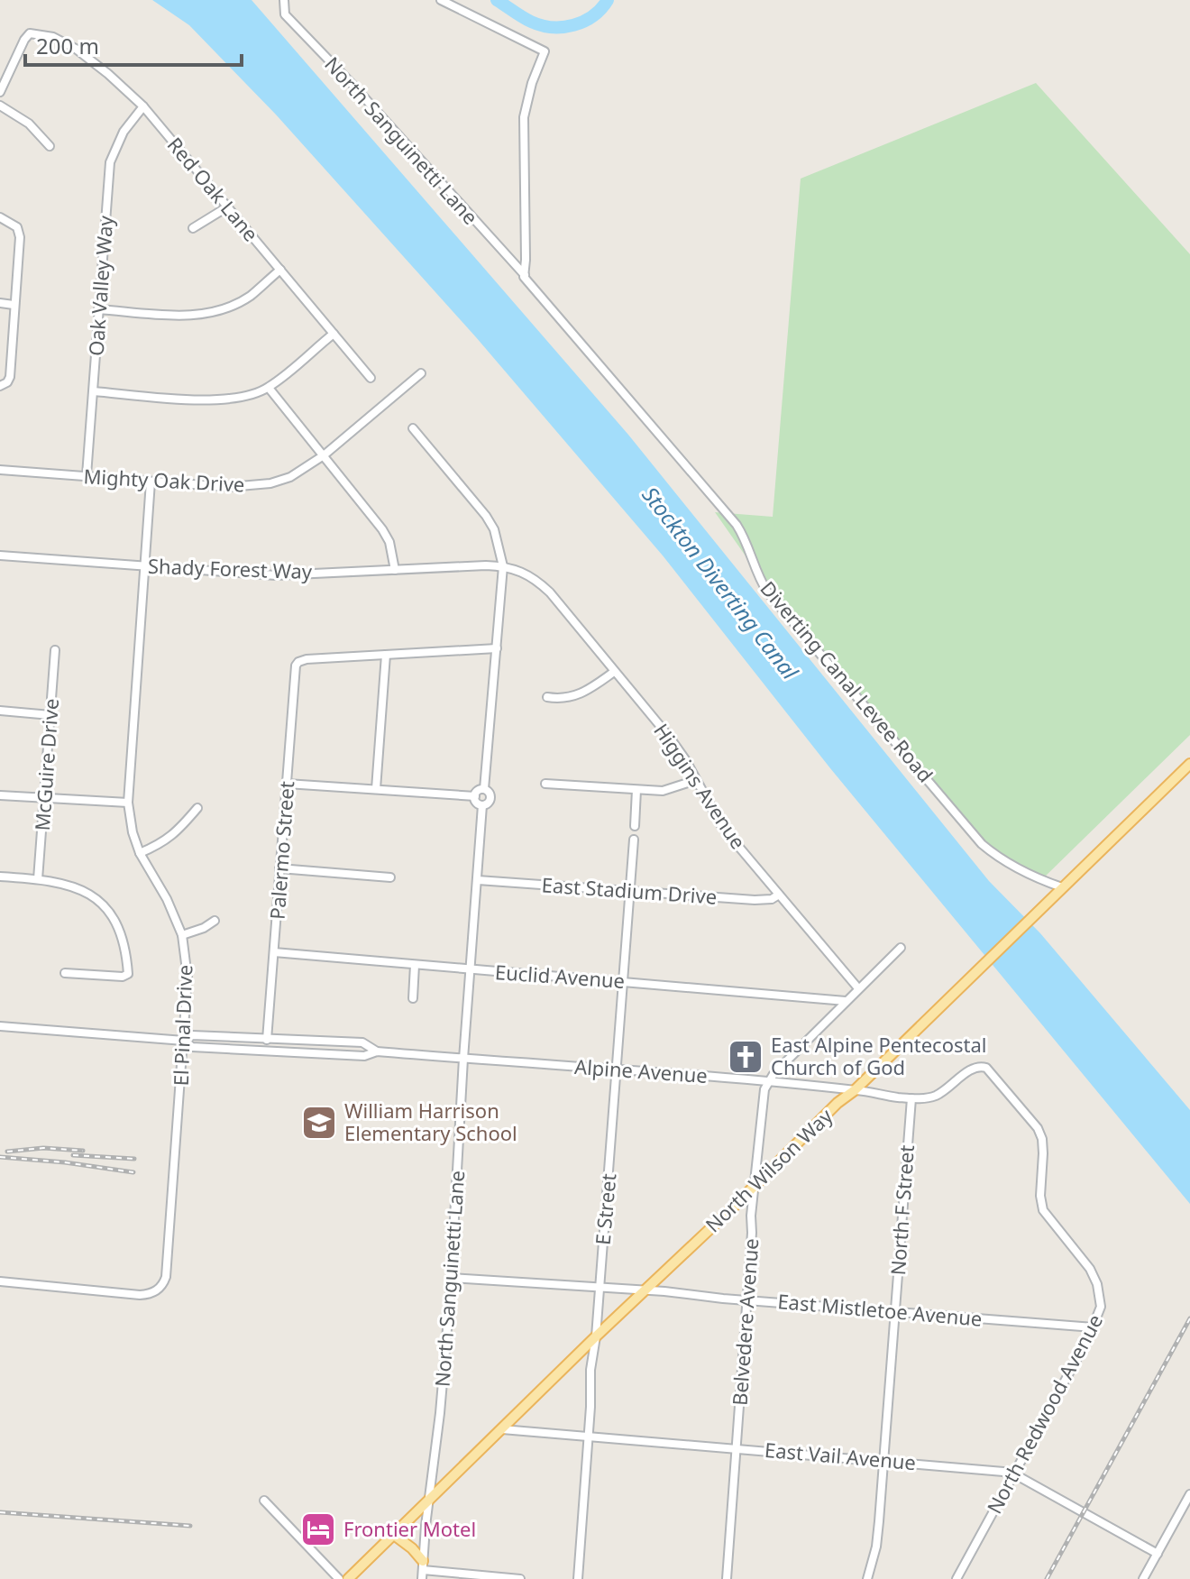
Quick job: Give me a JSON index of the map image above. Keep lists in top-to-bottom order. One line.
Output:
{"streets":{"main road":["North Wilson Way"],"street":["North Sanguinetti Lane","Red Oak Lane","Oak Valley Way","Mighty Oak Drive","Shady Forest Way","Diverting Canal Levee Road","McGuire Drive","Higgins Avenue","Palermo Street","East Stadium Drive","Euclid Avenue","El Pinal Drive","Alpine Avenue","E Street","North F Street","East Mistletoe Avenue","Belvedere Avenue","North Redwood Avenue","East Vail Avenue"]},"crossings":[["North Sanguinetti Lane","Diverting Canal Levee Road"],["North Sanguinetti Lane","East Stadium Drive"],["North Sanguinetti Lane","Euclid Avenue"],["North Sanguinetti Lane","Alpine Avenue"],["North Sanguinetti Lane","North Wilson Way"],["North Sanguinetti Lane","East Mistletoe Avenue"],["Red Oak Lane","Oak Valley Way"],["Oak Valley Way","Mighty Oak Drive"],["Mighty Oak Drive","El Pinal Drive"],["Shady Forest Way","Higgins Avenue"],["Shady Forest Way","El Pinal Drive"],["Diverting Canal Levee Road","North Wilson Way"],["Higgins Avenue","East Stadium Drive"],["Palermo Street","Euclid Avenue"],["Palermo Street","Alpine Avenue"],["East Stadium Drive","E Street"],["Euclid Avenue","E Street"],["El Pinal Drive","Alpine Avenue"],["Alpine Avenue","North Wilson Way"],["Alpine Avenue","E Street"],["Alpine Avenue","North F Street"],["Alpine Avenue","Belvedere Avenue"],["Alpine Avenue","North Redwood Avenue"],["North Wilson Way","E Street"],["North Wilson Way","East Mistletoe Avenue"],["North Wilson Way","Belvedere Avenue"],["North Wilson Way","East Vail Avenue"],["E Street","East Mistletoe Avenue"],["E Street","East Vail Avenue"],["North F Street","East Mistletoe Avenue"],["North F Street","East Vail Avenue"],["East Mistletoe Avenue","Belvedere Avenue"],["East Mistletoe Avenue","North Redwood Avenue"],["Belvedere Avenue","East Vail Avenue"],["North Redwood Avenue","East Vail Avenue"]],"water":["Stockton Diverting Canal"],"places":{"church":["East Alpine Pentecostal Church of God"],"school or university":["William Harrison Elementary School"],"hotel":["Frontier Motel"]},"scale_bar":"200 m"}
